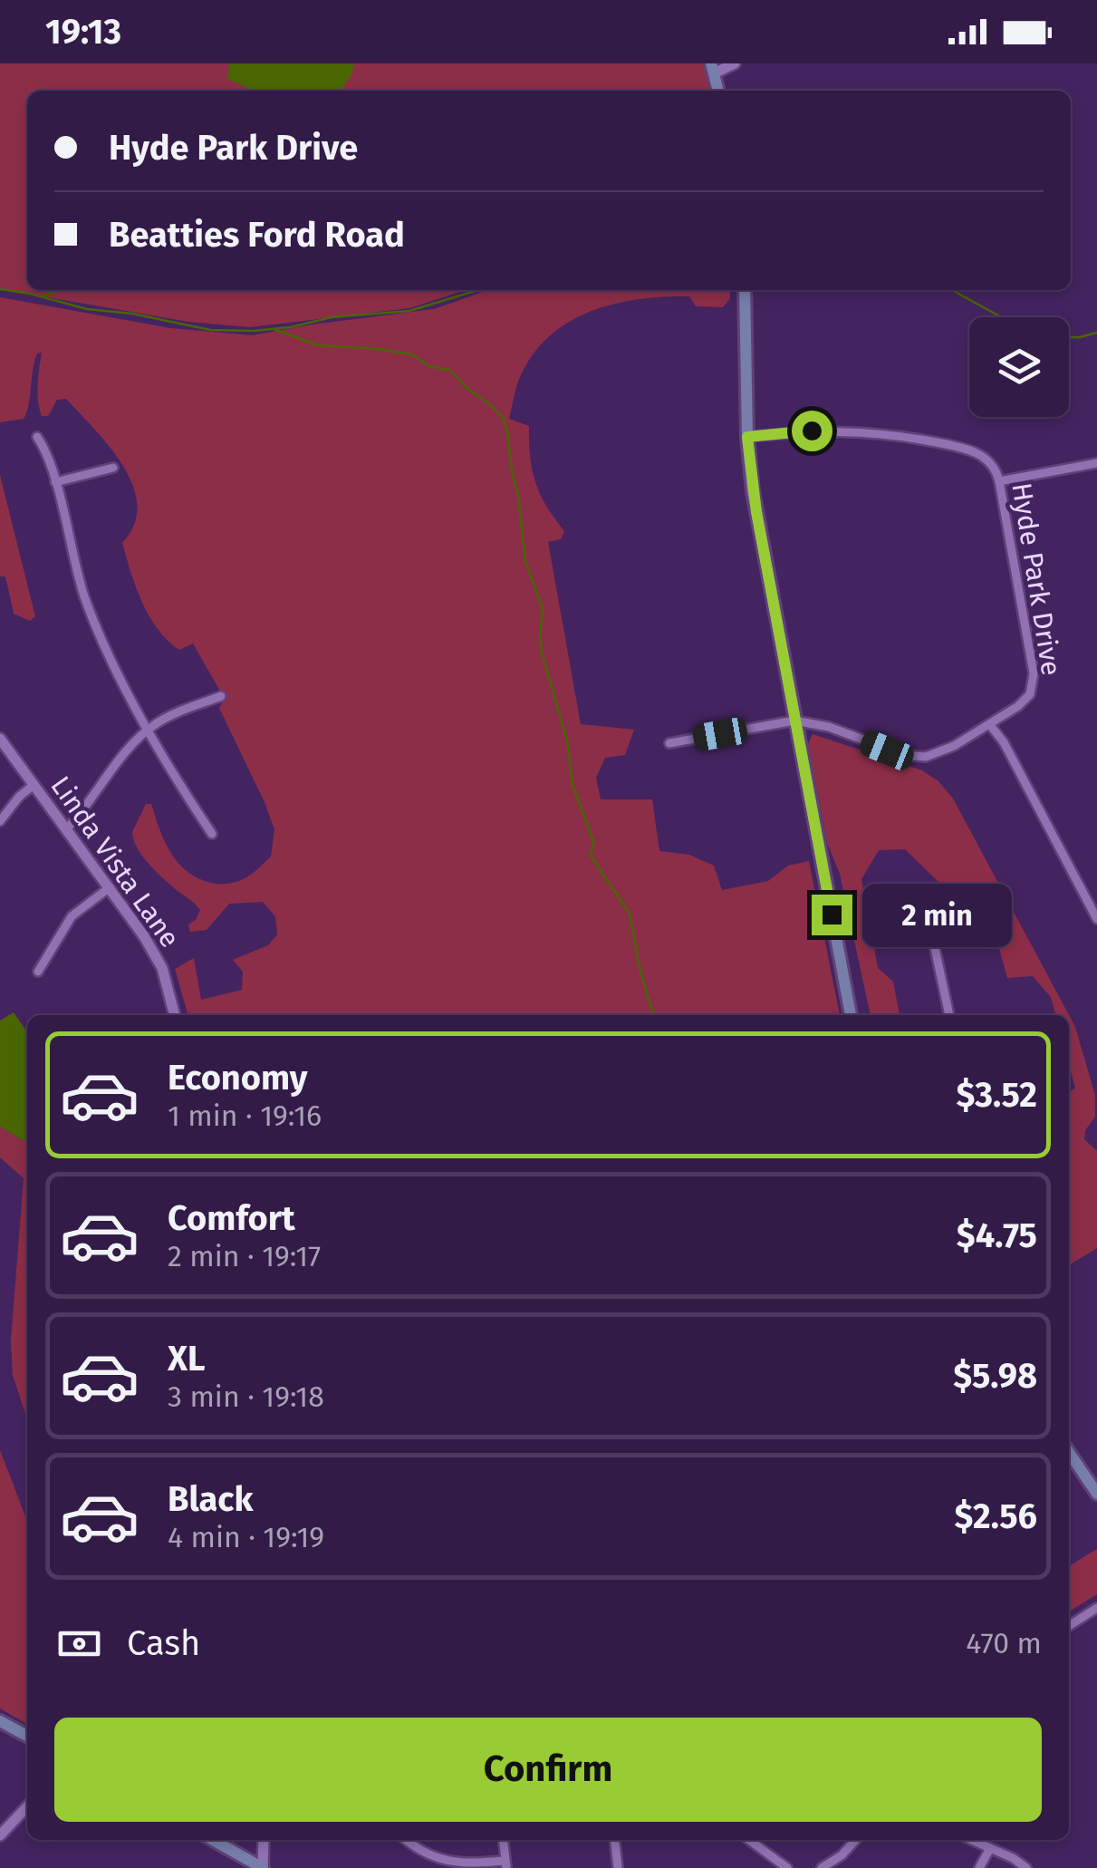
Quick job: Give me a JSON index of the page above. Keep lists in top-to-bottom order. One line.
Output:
{"streets":{"street":["Hyde Park Drive","Linda Vista Lane"]},"page":{"status":"19:13","banner":["Hyde Park Drive","Beatties Ford Road"],"bubble":"2 min","list":[{"name":"Economy","note":"1 min · 19:16","value":"$3.52"},{"name":"Comfort","note":"2 min · 19:17","value":"$4.75"},{"name":"XL","note":"3 min · 19:18","value":"$5.98"},{"name":"Black","note":"4 min · 19:19","value":"$2.56"}],"pay":["Cash","470 m"],"buttons":"Confirm"}}
